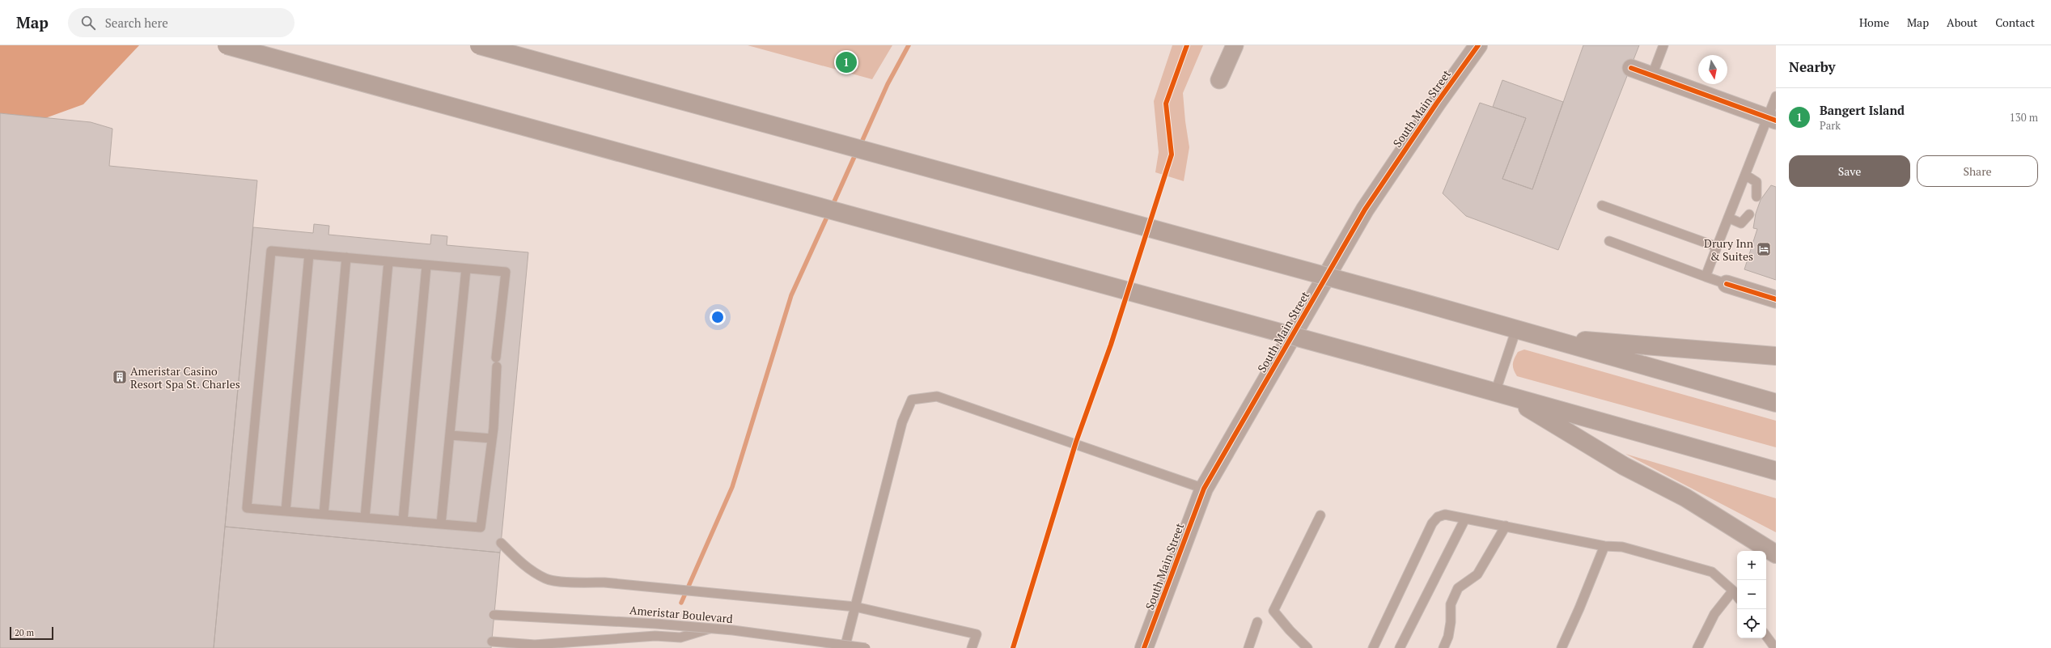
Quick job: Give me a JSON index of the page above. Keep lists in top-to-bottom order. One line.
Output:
{"streets":{"street":["South Main Street"],"lane":["Ameristar Boulevard"]},"places":{"hotel":["Drury Inn & Suites"],"building":["Ameristar Casino Resort Spa St. Charles"]},"scale_bar":"20 m","north":"bottom","page":{"header":"Map","search":"Search here","nav":["Home","Map","About","Contact"],"heading":"Nearby","pins":"1","list":[{"mark":"1","name":"Bangert Island","note":"Park","value":"130 m"}],"buttons":["Save","Share"],"map_buttons":["+","−"],"scale":"20 m"}}
